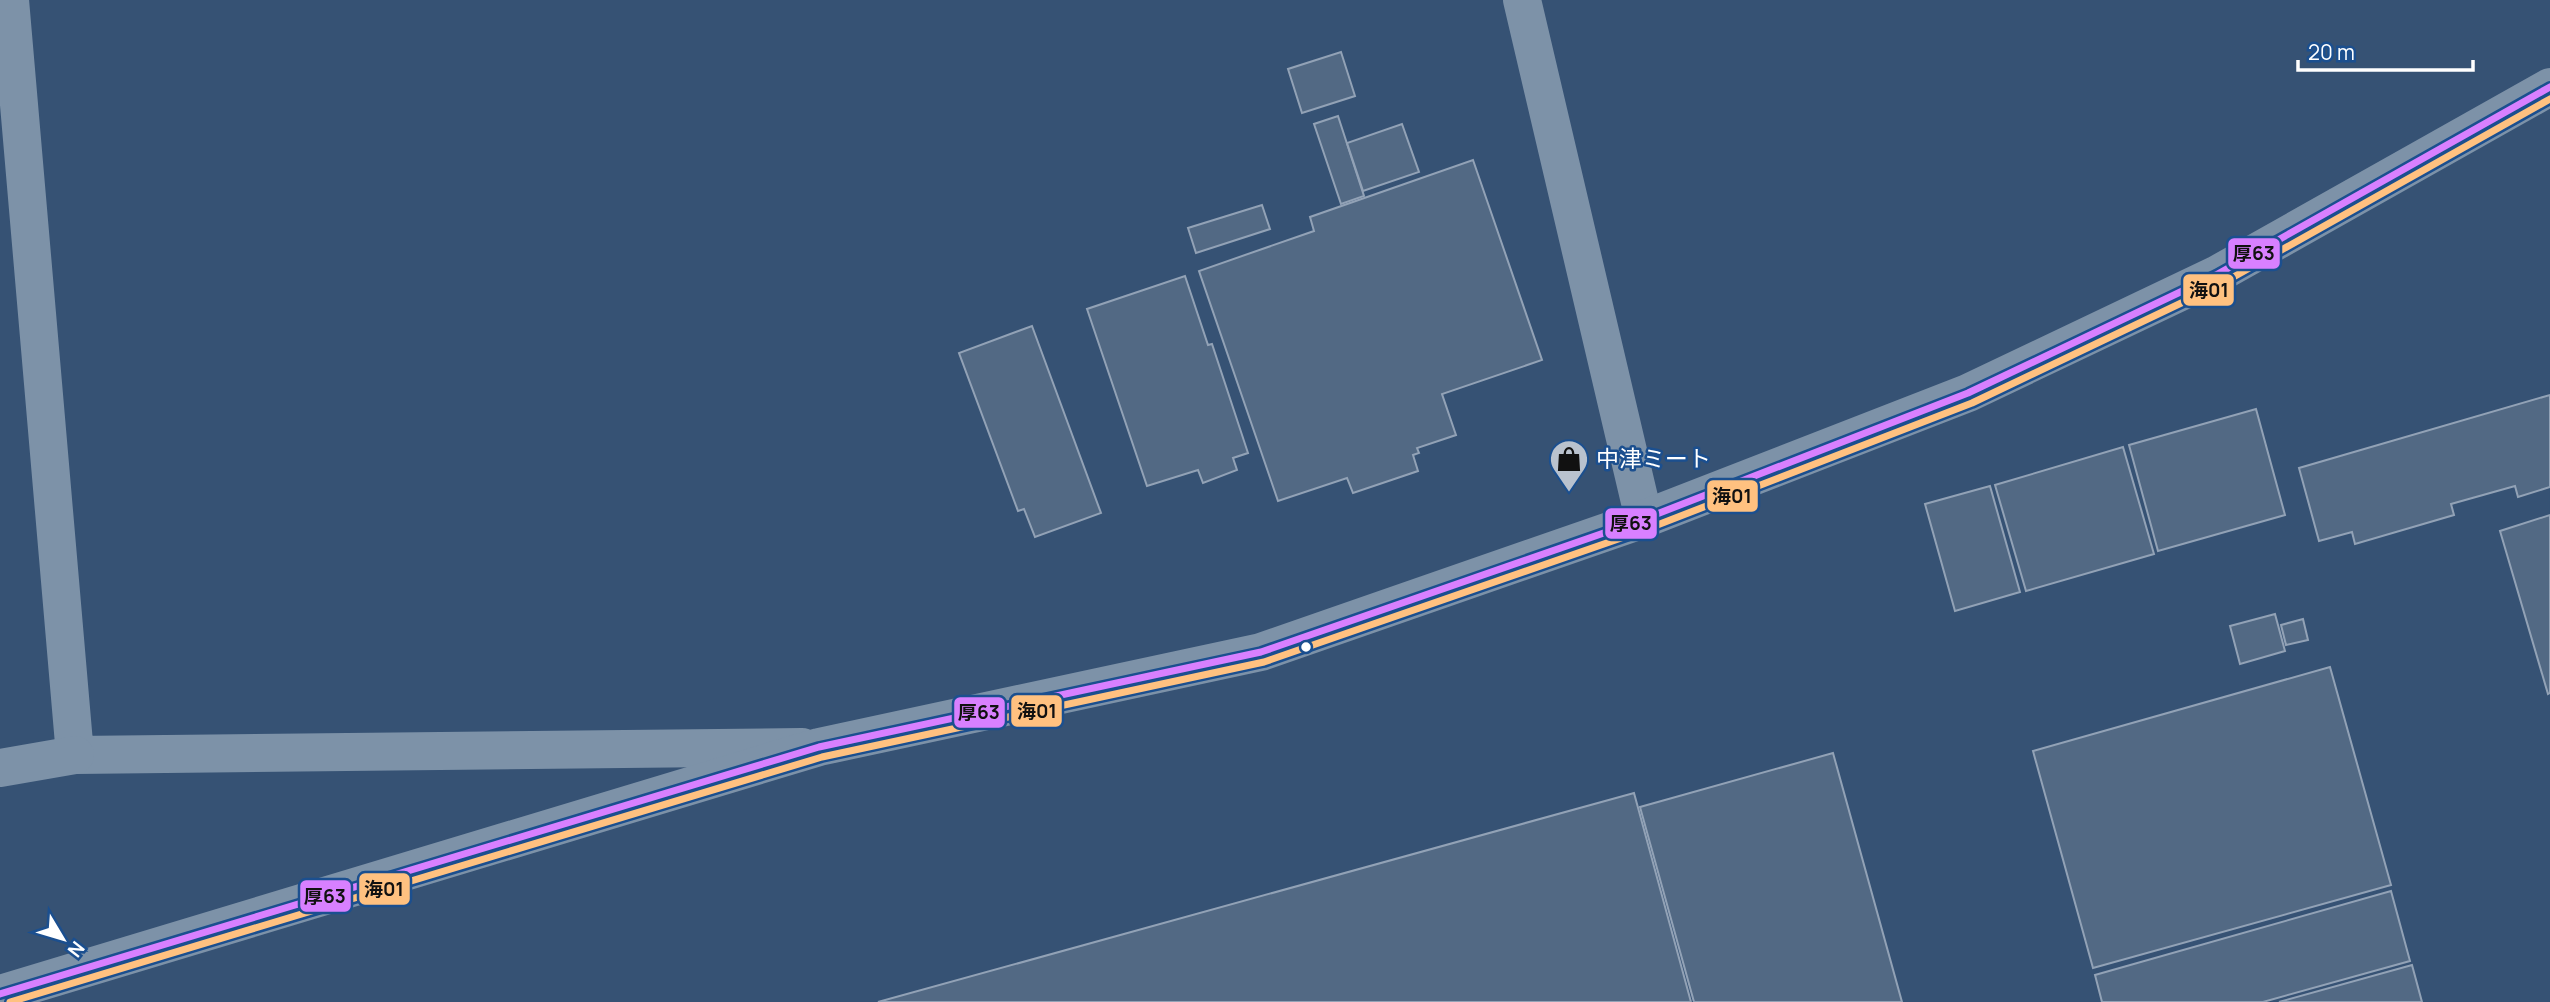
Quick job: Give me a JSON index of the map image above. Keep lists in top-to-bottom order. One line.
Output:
{"places":{"shop":["中津ミート"]},"lines":["transit line 厚63","transit line 海01"],"scale_bar":"20 m","north":"bottom right"}
